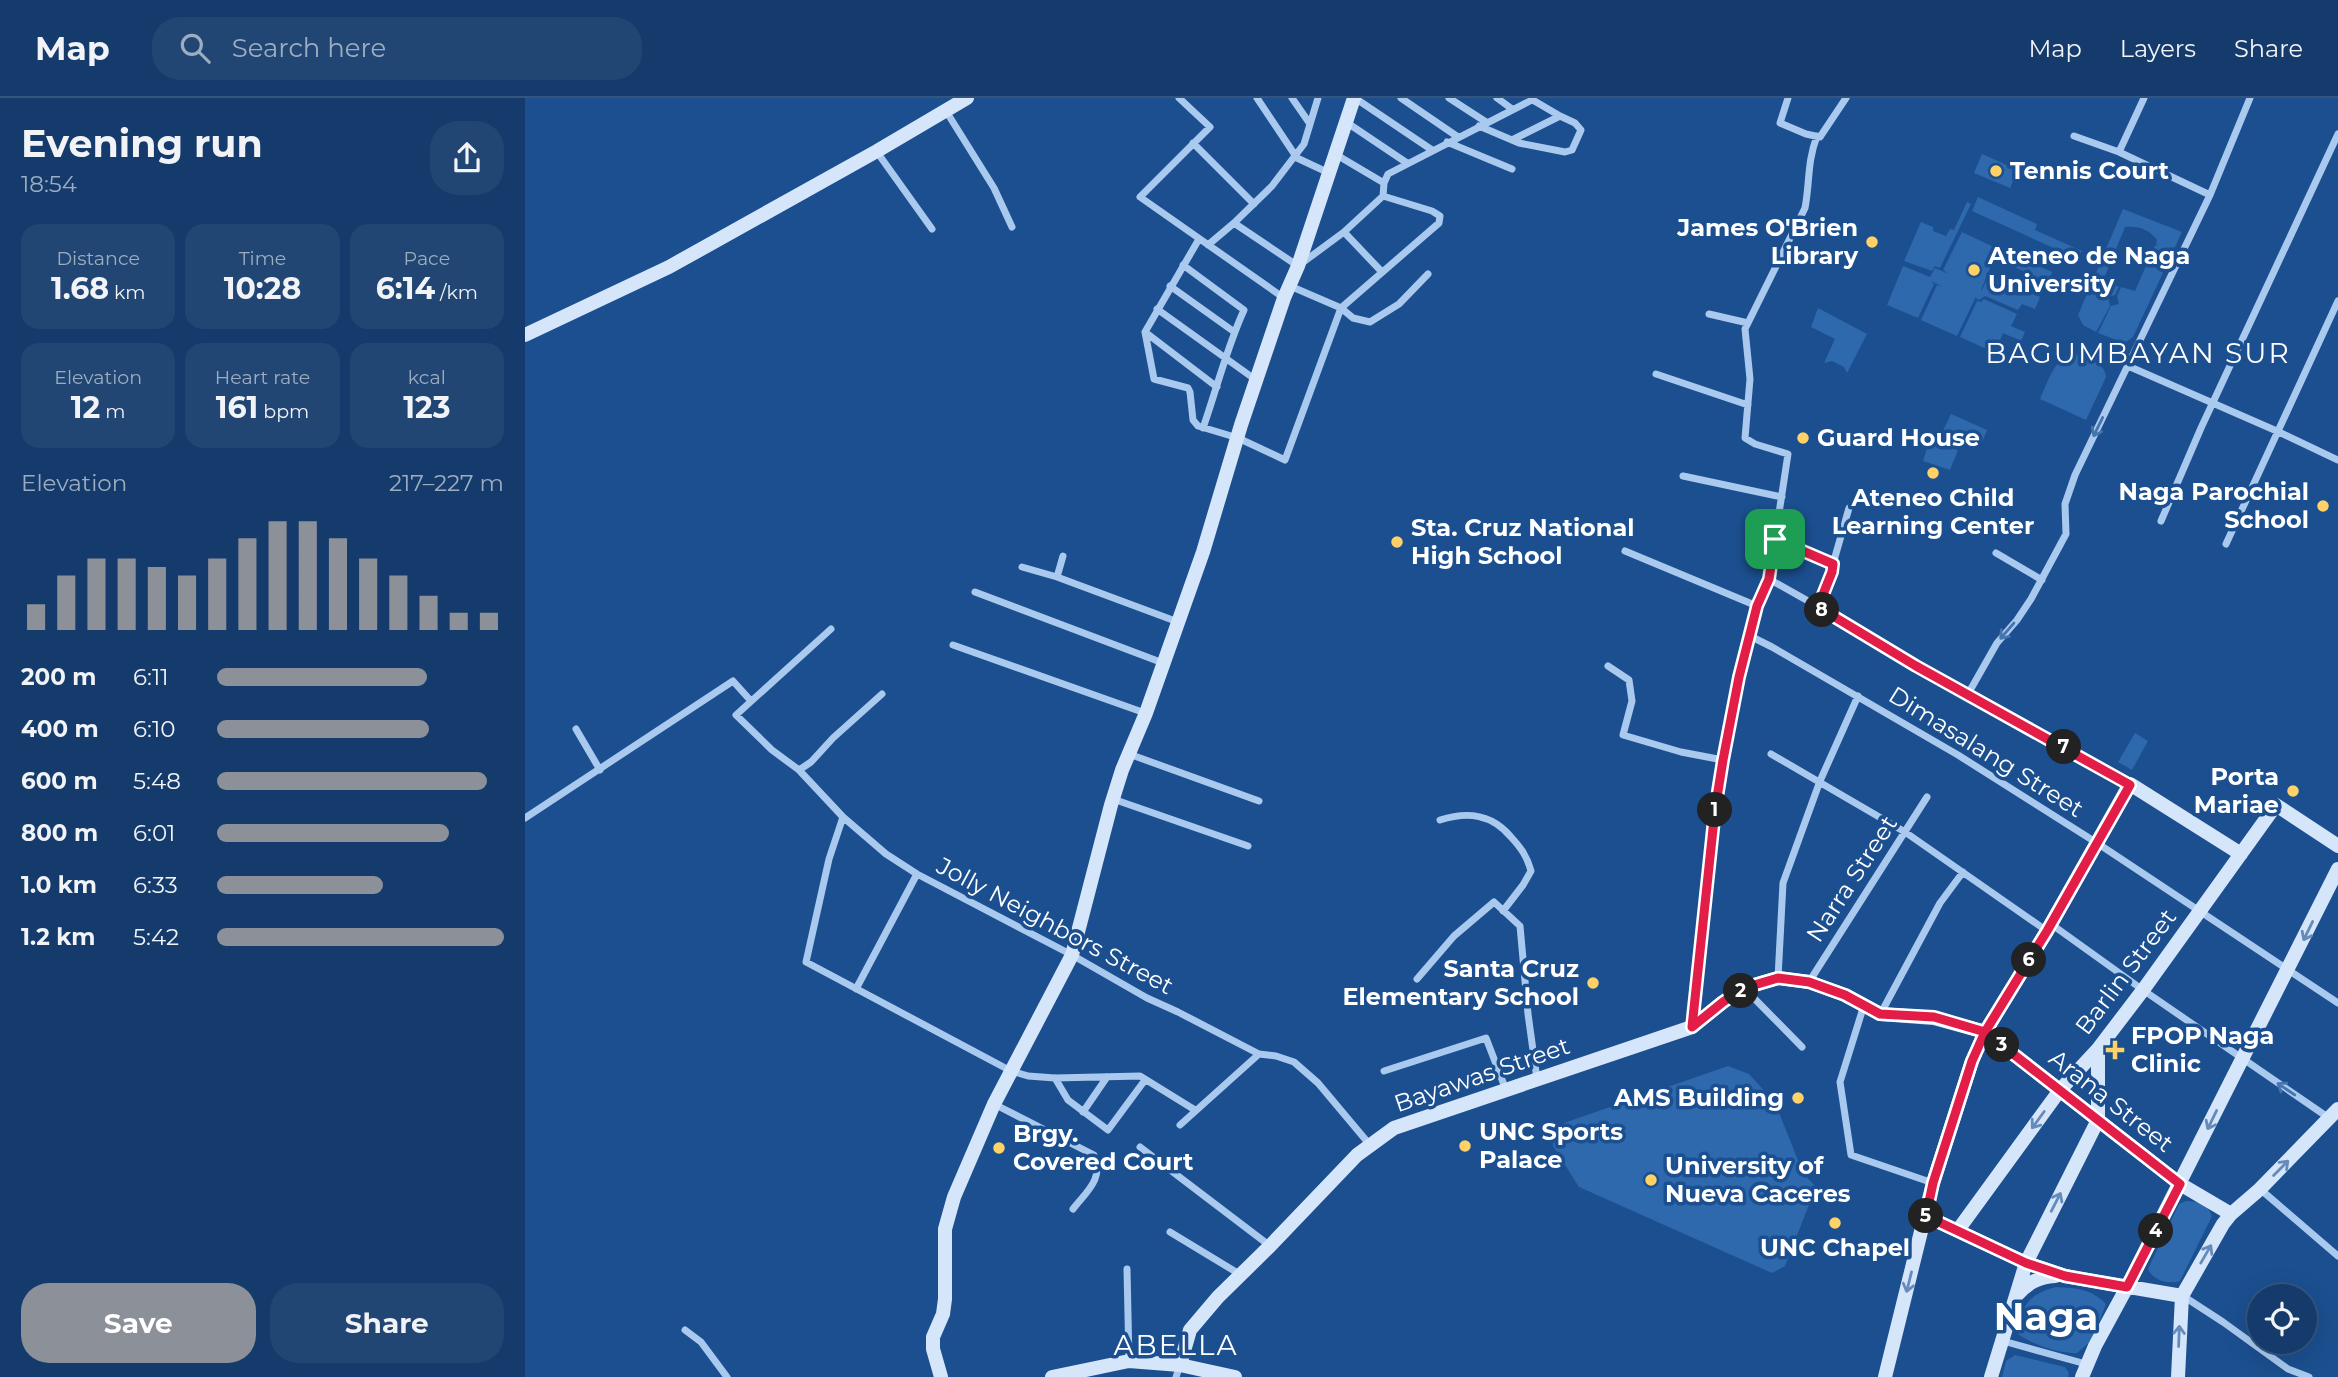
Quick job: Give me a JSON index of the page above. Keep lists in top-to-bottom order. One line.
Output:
{"streets":{"street":["Dimasalang Street","Narra Street","Jolly Neighbors Street","Barlin Street","Bayawas Street","Arana Street"]},"crossings":[["Dimasalang Street","Barlin Street"],["Narra Street","Arana Street"],["Jolly Neighbors Street","Bayawas Street"],["Barlin Street","Arana Street"],["Bayawas Street","Arana Street"]],"districts":["BAGUMBAYAN SUR","Naga","ABELLA"],"places":{"other":["Tennis Court","James O'Brien Library","Ateneo de Naga University","Guard House","Ateneo Child Learning Center","Naga Parochial School","Sta. Cruz National High School","Porta Mariae","Santa Cruz Elementary School","AMS Building","UNC Sports Palace","Brgy. Covered Court","University of Nueva Caceres","UNC Chapel"],"health":["FPOP Naga Clinic"]},"page":{"header":"Map","search":"Search here","nav":["Map","Layers","Share"],"heading":["Evening run","18:54"],"stats":[["Distance","1.68 km"],["Time","10:28"],["Pace","6:14 /km"],["Elevation","12 m"],["Heart rate","161 bpm"],["kcal","123"]],"chart":["Elevation","217–227 m"],"pins":["8","7","1","6","2","3","5","4"],"list":[{"name":"200 m","note":"6:11"},{"name":"400 m","note":"6:10"},{"name":"600 m","note":"5:48"},{"name":"800 m","note":"6:01"},{"name":"1.0 km","note":"6:33"},{"name":"1.2 km","note":"5:42"}],"buttons":["Save","Share"]}}
